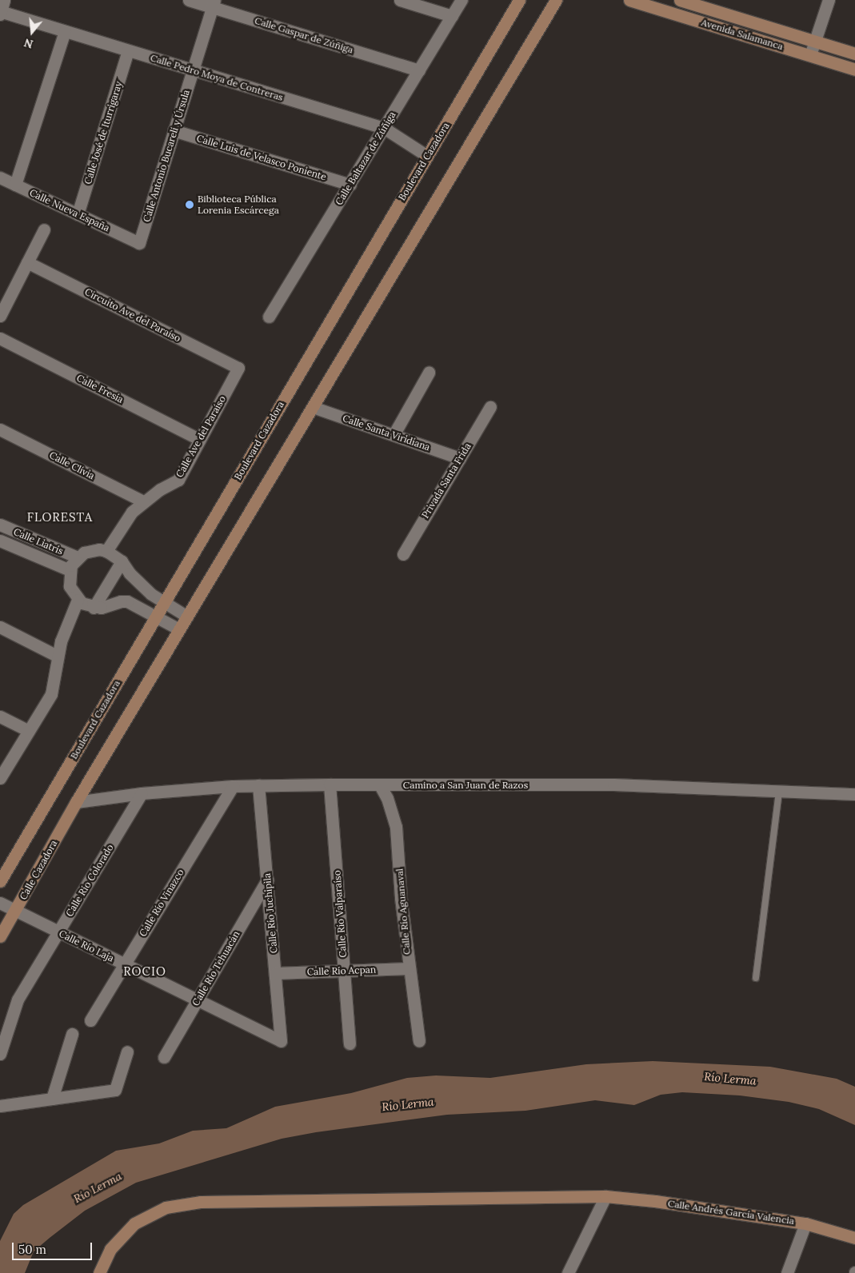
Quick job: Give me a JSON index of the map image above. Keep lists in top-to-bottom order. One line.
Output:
{"streets":{"street":["Avenida Salamanca","Calle Gaspar de Zúñiga","Calle Pedro Moya de Contreras","Calle José de Iturrigaray","Calle Antonio Bucareli y Úrsula","Calle Luis de Velasco Poniente","Calle Baltazar de Zúñiga","Boulevard Cazadora","Calle Nueva España","Circuito Ave del Paraíso","Calle Fresia","Calle Santa Viridiana","Calle Ave del Paraíso","Calle Clivia","Privada Santa Frida","Calle Liatris","Camino a San Juan de Razos","Calle Cazadora","Calle Río Colorado","Calle Río Vinazco","Calle Río Aguanaval","Calle Río Juchipila","Calle Río Valparaíso","Calle Río Laja","Calle Río Tehuacán","Calle Río Acpan","Calle Andrés García Valencia"]},"crossings":[["Calle Gaspar de Zúñiga","Calle Antonio Bucareli y Úrsula"],["Calle Gaspar de Zúñiga","Calle Baltazar de Zúñiga"],["Calle Pedro Moya de Contreras","Calle José de Iturrigaray"],["Calle Pedro Moya de Contreras","Calle Antonio Bucareli y Úrsula"],["Calle Pedro Moya de Contreras","Calle Baltazar de Zúñiga"],["Calle Pedro Moya de Contreras","Boulevard Cazadora"],["Calle José de Iturrigaray","Calle Nueva España"],["Calle Antonio Bucareli y Úrsula","Calle Luis de Velasco Poniente"],["Calle Antonio Bucareli y Úrsula","Calle Nueva España"],["Calle Luis de Velasco Poniente","Calle Baltazar de Zúñiga"],["Circuito Ave del Paraíso","Calle Ave del Paraíso"],["Calle Fresia","Calle Ave del Paraíso"],["Calle Santa Viridiana","Privada Santa Frida"],["Calle Ave del Paraíso","Calle Clivia"],["Camino a San Juan de Razos","Calle Cazadora"],["Camino a San Juan de Razos","Calle Río Colorado"],["Camino a San Juan de Razos","Calle Río Vinazco"],["Camino a San Juan de Razos","Calle Río Aguanaval"],["Camino a San Juan de Razos","Calle Río Juchipila"],["Camino a San Juan de Razos","Calle Río Valparaíso"],["Calle Cazadora","Calle Río Laja"],["Calle Río Colorado","Calle Río Laja"],["Calle Río Vinazco","Calle Río Laja"],["Calle Río Aguanaval","Calle Río Acpan"],["Calle Río Juchipila","Calle Río Laja"],["Calle Río Juchipila","Calle Río Tehuacán"],["Calle Río Juchipila","Calle Río Acpan"],["Calle Río Valparaíso","Calle Río Acpan"],["Calle Río Laja","Calle Río Tehuacán"]],"districts":["FLORESTA","ROCIO"],"water":["Río Lerma"],"places":["Biblioteca Pública Lorenia Escárcega"],"scale_bar":"50 m","north":"bottom"}
